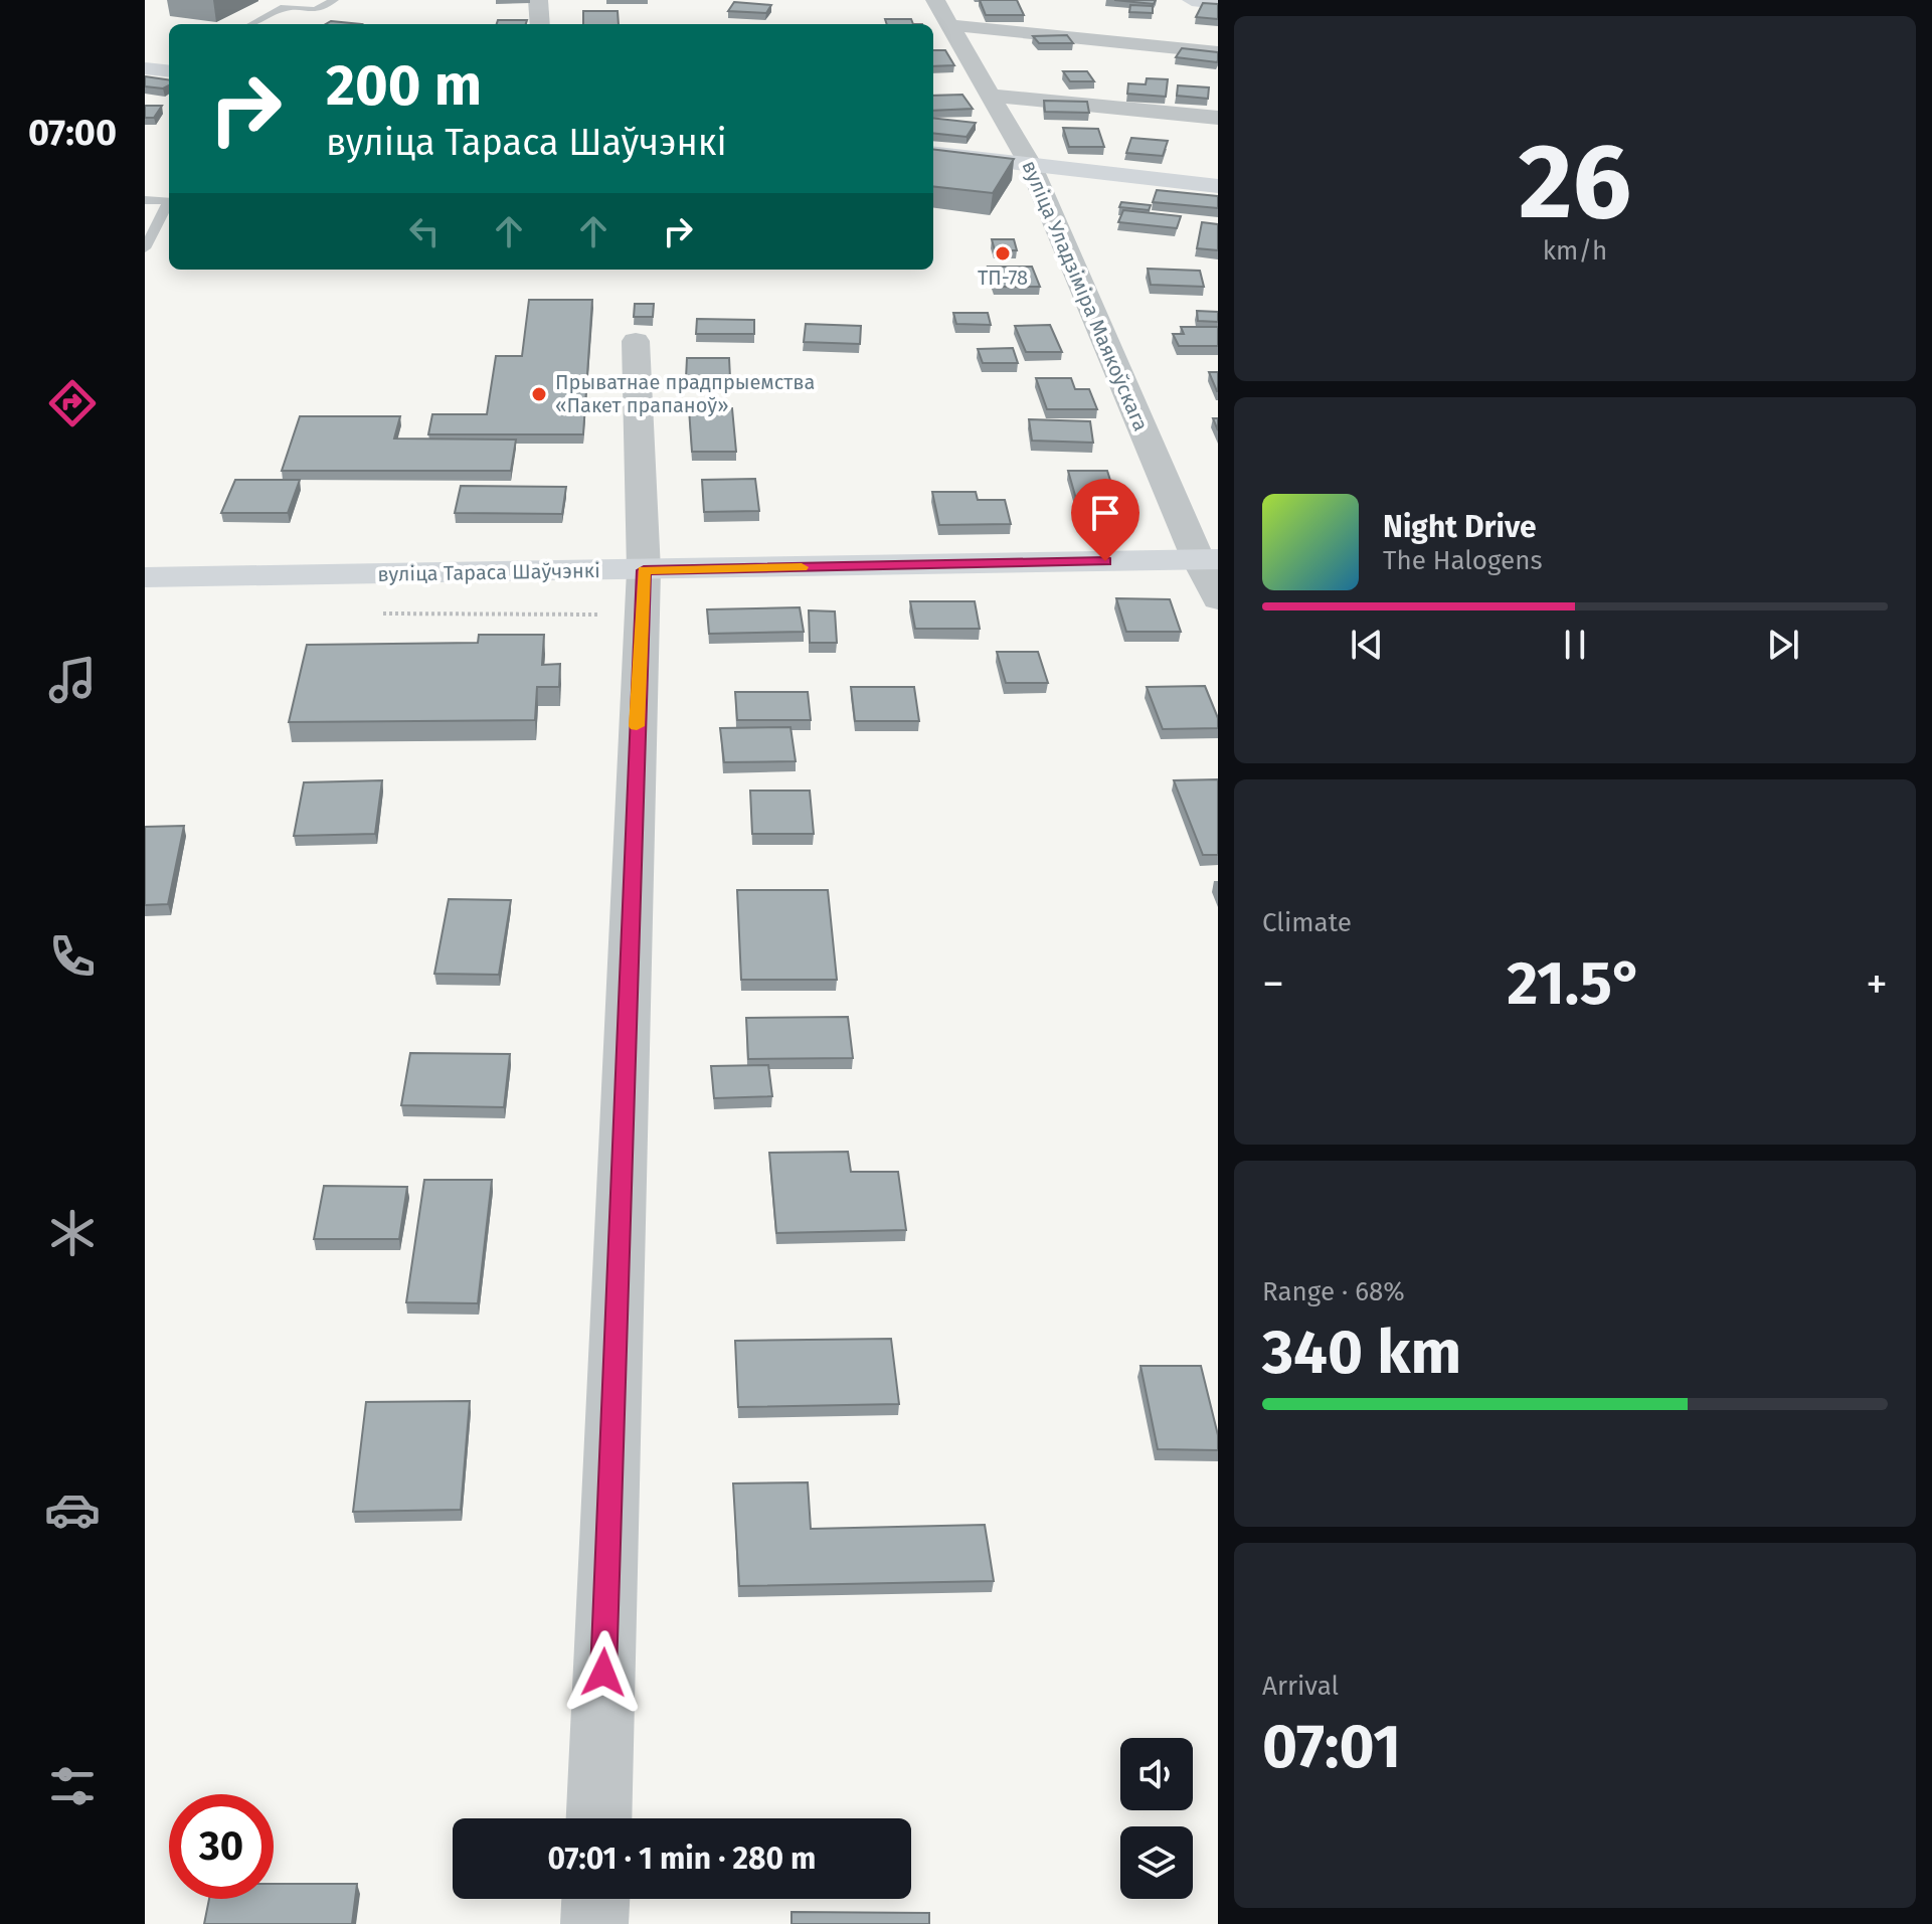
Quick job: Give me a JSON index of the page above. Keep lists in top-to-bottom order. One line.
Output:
{"streets":{"street":["вуліца Уладзіміра Маякоўскага","вуліца Тараса Шаўчэнкі"]},"crossings":[["вуліца Уладзіміра Маякоўскага","вуліца Тараса Шаўчэнкі"]],"places":["ТП-78","Прыватнае прадпрыемства «Пакет прапаноў»"],"page":{"tabs":"07:00","tile":[["26","km/h"],"Climate",["Range · 68%","340 km"],["Arrival","07:01"]],"turn":["200 m","вуліца Тараса Шаўчэнкі"],"song":["Night Drive","The Halogens"],"heat":["−","21.5°","+"],"limit":"30","trip":"07:01 · 1 min · 280 m"}}
